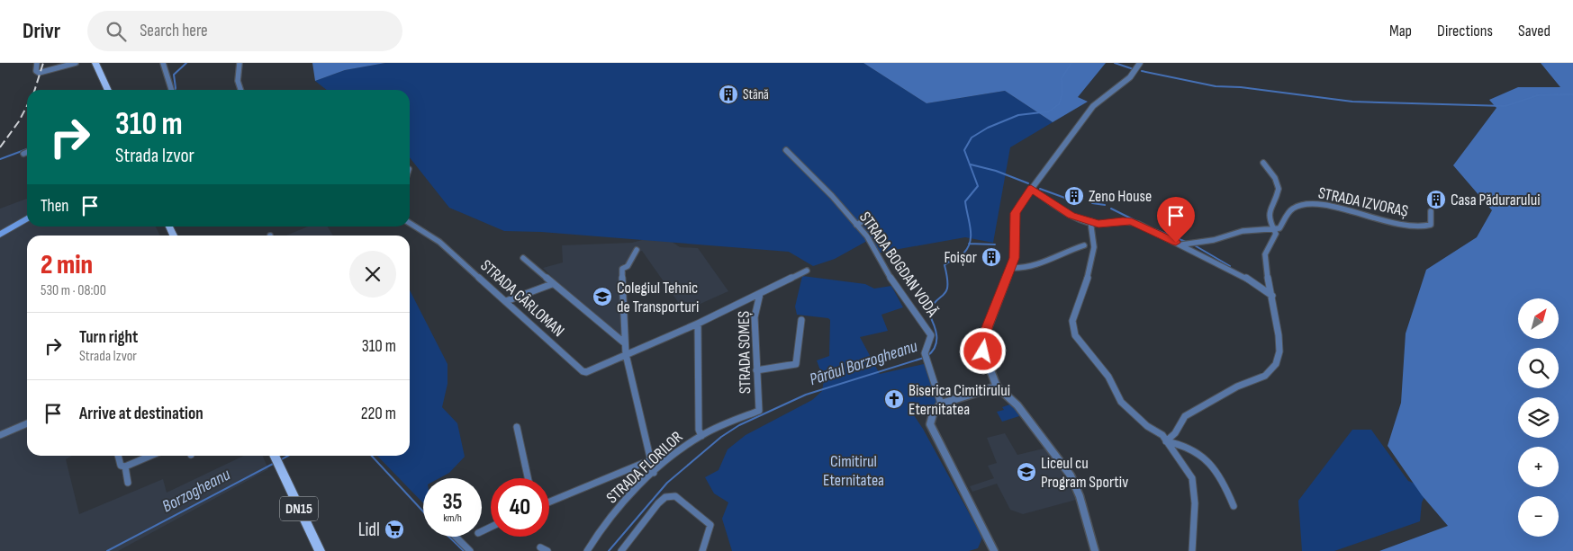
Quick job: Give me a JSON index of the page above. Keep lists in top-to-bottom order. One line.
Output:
{"streets":{"main road":["DN15"],"street":["STRADA IZVORAȘ","STRADA BOGDAN VODĂ","STRADA CÂRLOMAN","STRADA SOMEȘ","STRADA FLORILOR"]},"crossings":[["STRADA SOMEȘ","STRADA FLORILOR"]],"water":["Pârâul Borzogheanu","Borzogheanu"],"parks":["Cimitirul Eternitatea"],"places":{"building":["Stână","Zeno House","Casa Pădurarului","Foișor"],"school or university":["Colegiul Tehnic de Transporturi","Liceul cu Program Sportiv"],"church":["Biserica Cimitirului Eternitatea"],"supermarket":["Lidl"]},"north":"top right","page":{"header":"Drivr","search":"Search here","nav":["Map","Directions","Saved"],"turn":["310 m","Strada Izvor"],"then":"Then","heading":["2 min","530 m · 08:00"],"map_buttons":["+","−"],"list":[{"name":"Turn right","note":"Strada Izvor","value":"310 m"},{"name":"Arrive at destination","value":"220 m"}],"speed":"35 km/h","limit":"40"}}
